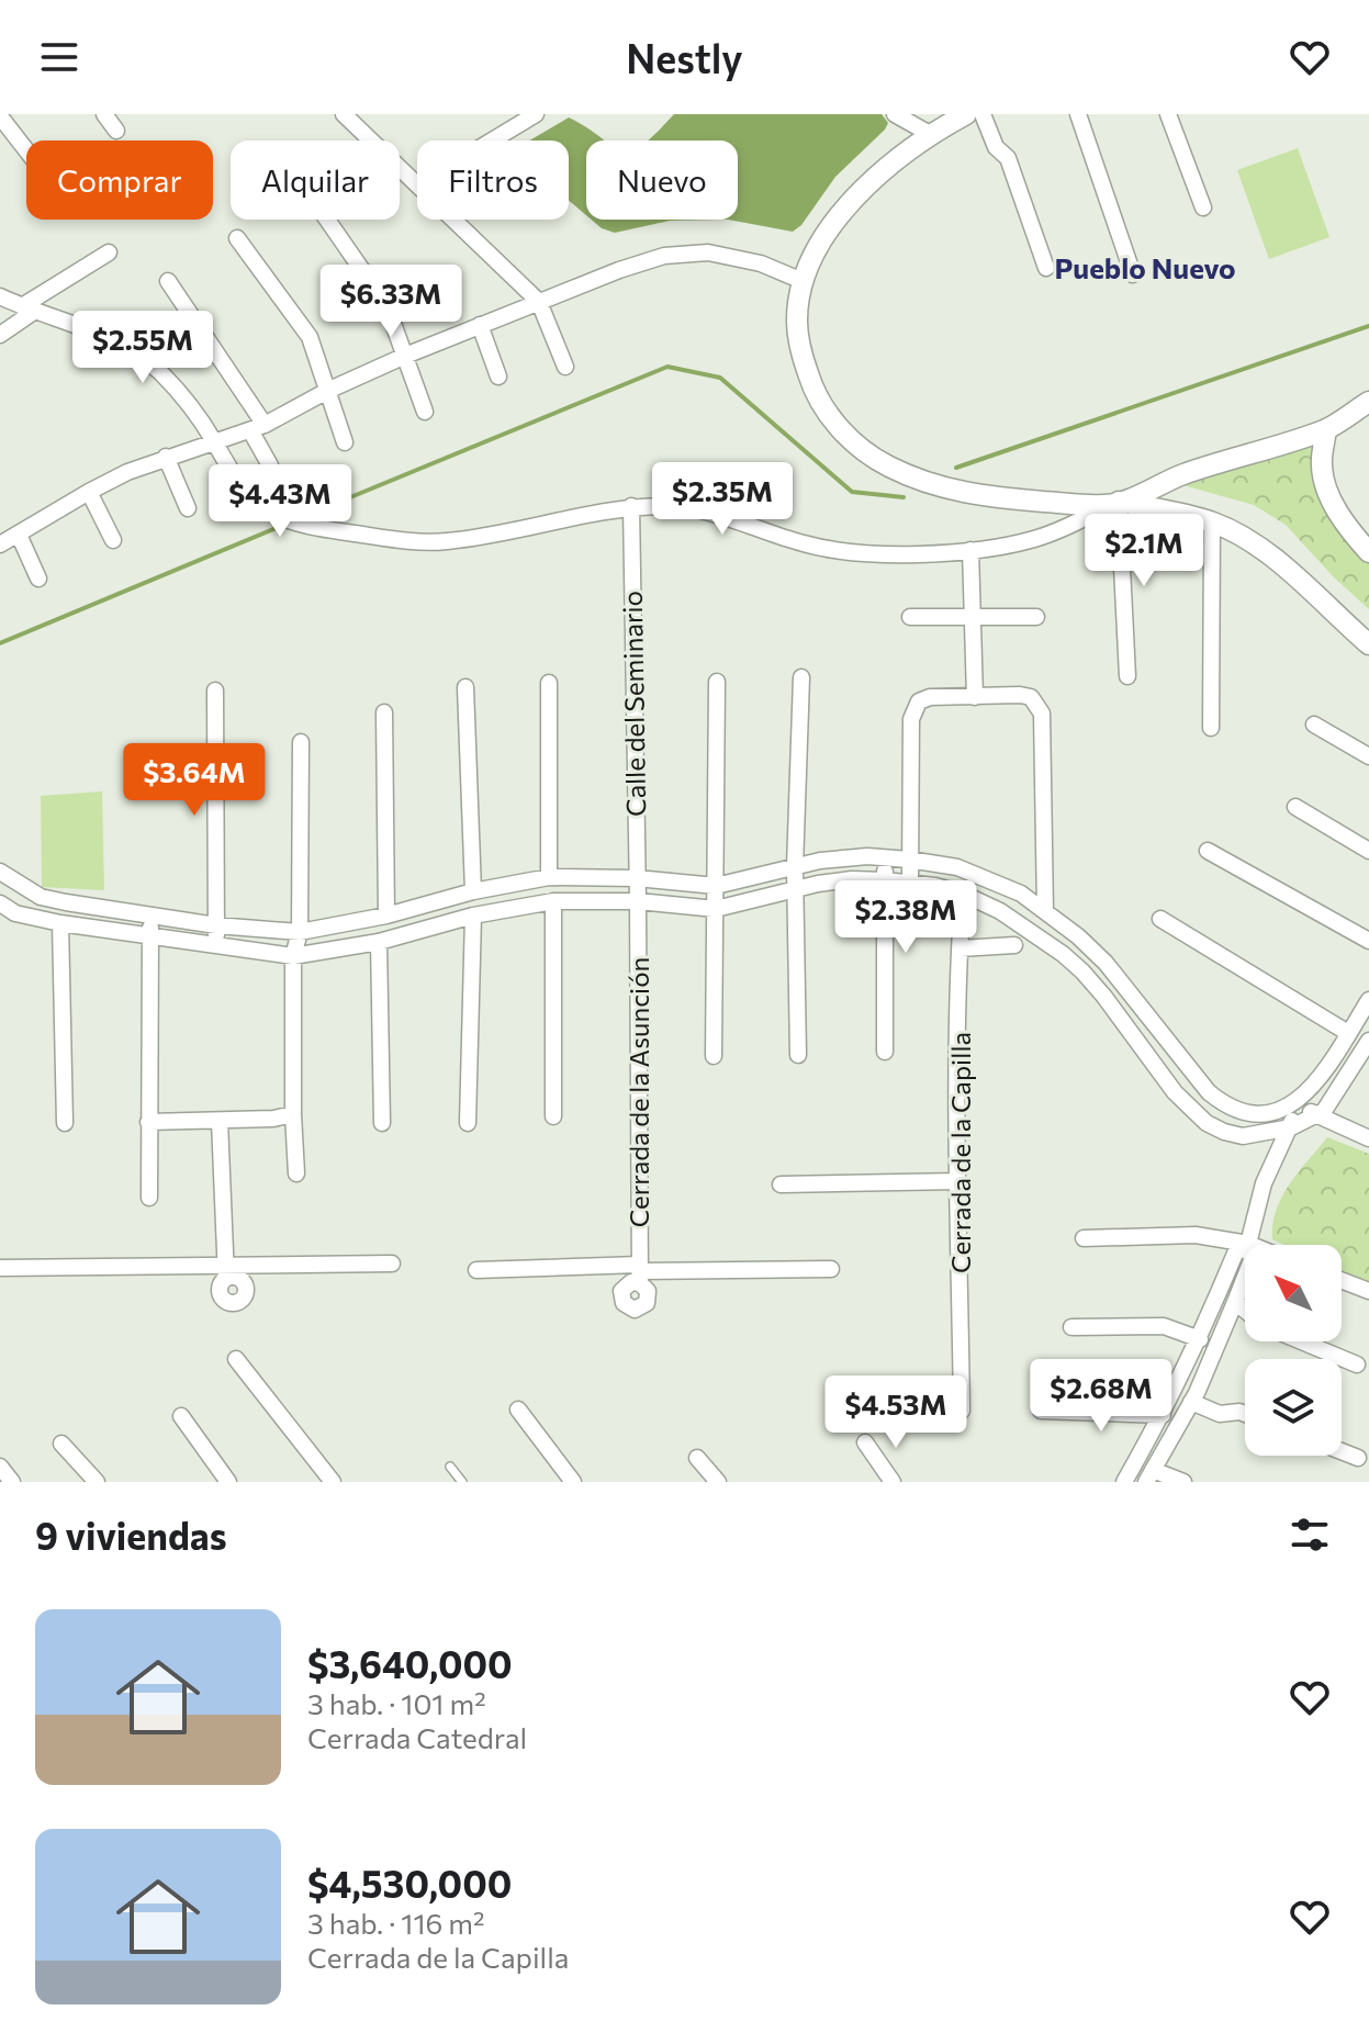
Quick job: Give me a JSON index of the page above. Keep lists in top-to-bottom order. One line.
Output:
{"streets":{"street":["Calle del Seminario","Cerrada de la Asunción","Cerrada de la Capilla"]},"crossings":[["Calle del Seminario","Cerrada de la Asunción"]],"districts":["Pueblo Nuevo"],"north":"top left","page":{"header":"Nestly","chip":["Comprar","Alquilar","Filtros","Nuevo"],"price":["$6.33M","$2.55M","$2.35M","$4.43M","$2.1M","$3.64M","$2.38M","$2.68M","$4.53M"],"heading":"9 viviendas","list":[{"name":"$3,640,000","note":"3 hab. · 101 m² · Cerrada Catedral"},{"name":"$4,530,000","note":"3 hab. · 116 m² · Cerrada de la Capilla"}]}}
